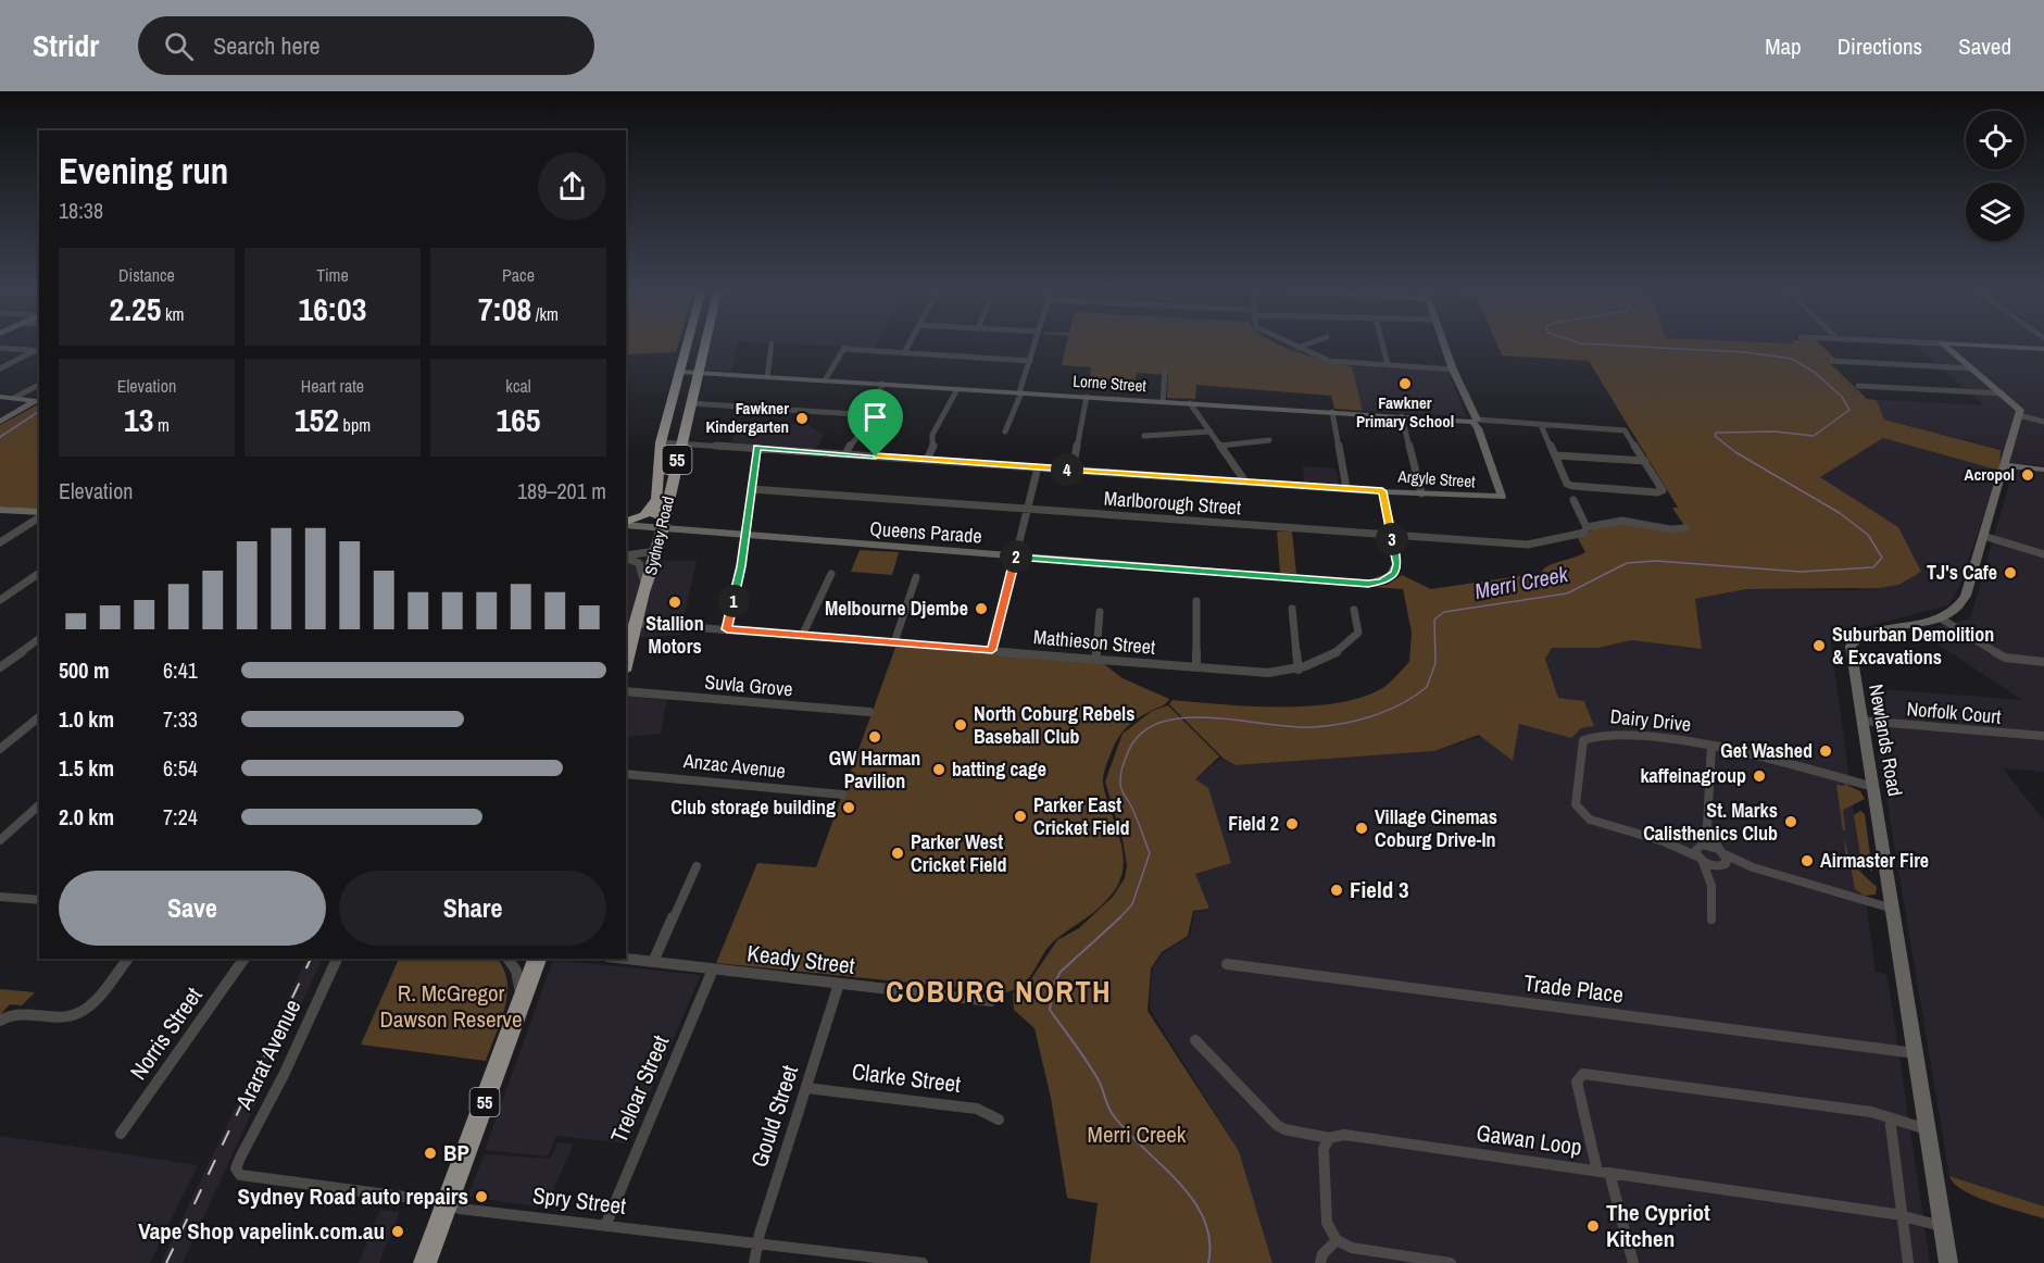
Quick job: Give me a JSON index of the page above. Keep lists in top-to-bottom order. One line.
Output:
{"streets":{"highway":["55","Sydney Road"],"street":["Lorne Street","Argyle Street","Marlborough Street","Queens Parade","Mathieson Street","Suvla Grove","Norfolk Court","Dairy Drive","Newlands Road","Anzac Avenue","Keady Street","Trade Place","Norris Street","Ararat Avenue","Clarke Street","Treloar Street","Gould Street","Gawan Loop","Spry Street"]},"crossings":[["Lorne Street","Argyle Street"],["Lorne Street","Sydney Road"],["55","Spry Street"],["Argyle Street","Sydney Road"],["Marlborough Street","Queens Parade"],["Queens Parade","Sydney Road"],["Sydney Road","Mathieson Street"],["Norfolk Court","Newlands Road"],["Dairy Drive","Newlands Road"],["Newlands Road","Trade Place"],["Newlands Road","Gawan Loop"],["Keady Street","Treloar Street"],["Keady Street","Gould Street"],["Ararat Avenue","Spry Street"],["Clarke Street","Gould Street"],["Treloar Street","Spry Street"],["Gould Street","Spry Street"]],"districts":["COBURG NORTH"],"water":["Merri Creek"],"parks":["R. McGregor Dawson Reserve","Merri Creek"],"places":["Fawkner Primary School","Fawkner Kindergarten","Acropol","TJ's Cafe","Stallion Motors","Melbourne Djembe","Suburban Demolition & Excavations","North Coburg Rebels Baseball Club","GW Harman Pavilion","Get Washed","batting cage","kaffeinagroup","Club storage building","Parker East Cricket Field","St. Marks Calisthenics Club","Field 2","Village Cinemas Coburg Drive-In","Parker West Cricket Field","Airmaster Fire","Field 3","BP","Sydney Road auto repairs","The Cypriot Kitchen","Vape Shop vapelink.com.au"],"page":{"header":"Stridr","search":"Search here","nav":["Map","Directions","Saved"],"heading":["Evening run","18:38"],"stats":[["Distance","2.25 km"],["Time","16:03"],["Pace","7:08 /km"],["Elevation","13 m"],["Heart rate","152 bpm"],["kcal","165"]],"pins":["4","3","2","1"],"chart":["Elevation","189–201 m"],"list":[{"name":"500 m","note":"6:41"},{"name":"1.0 km","note":"7:33"},{"name":"1.5 km","note":"6:54"},{"name":"2.0 km","note":"7:24"}],"buttons":["Save","Share"]}}
